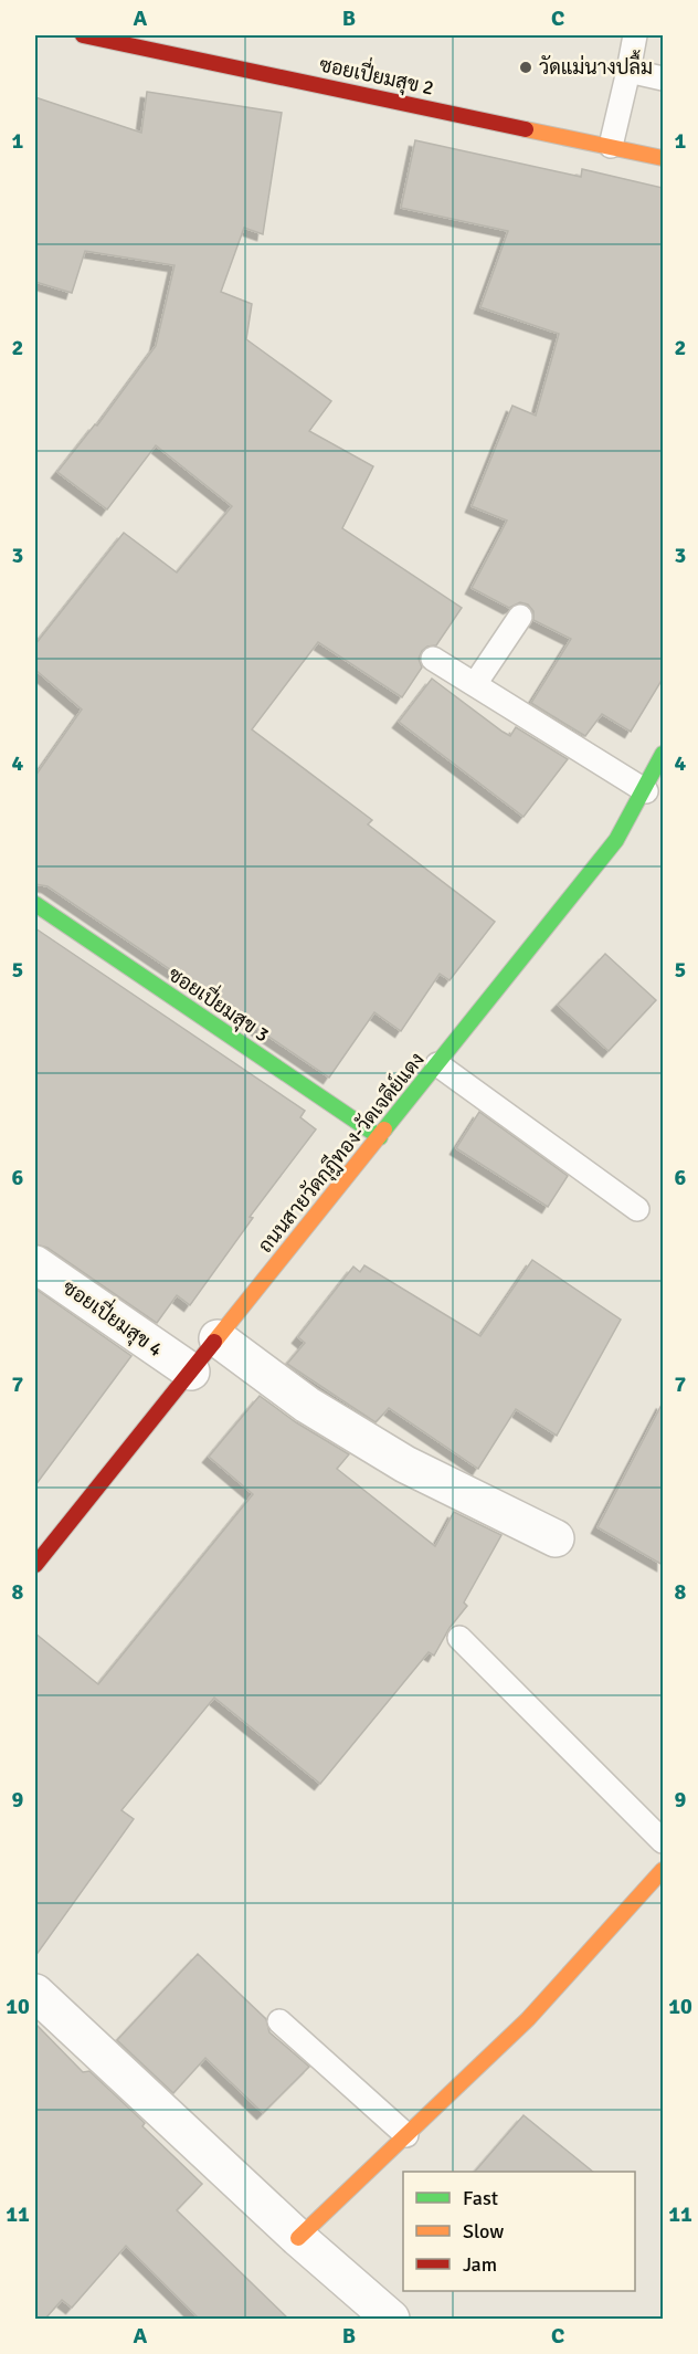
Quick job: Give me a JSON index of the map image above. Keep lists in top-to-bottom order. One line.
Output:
{"streets":{"street":["ซอยเปี่ยมสุข 2","ซอยเปี่ยมสุข 3","ถนนสายวัดกุฎีทอง-วัดเจดีย์แดง","ซอยเปี่ยมสุข 4"]},"crossings":[["ซอยเปี่ยมสุข 3","ถนนสายวัดกุฎีทอง-วัดเจดีย์แดง"],["ถนนสายวัดกุฎีทอง-วัดเจดีย์แดง","ซอยเปี่ยมสุข 4"]],"places":["วัดแม่นางปลื้ม"],"legend":["Fast","Slow","Jam"],"grid":{"columns":["A","B","C"],"rows":["1","2","3","4","5","6","7","8","9","10","11"]}}
